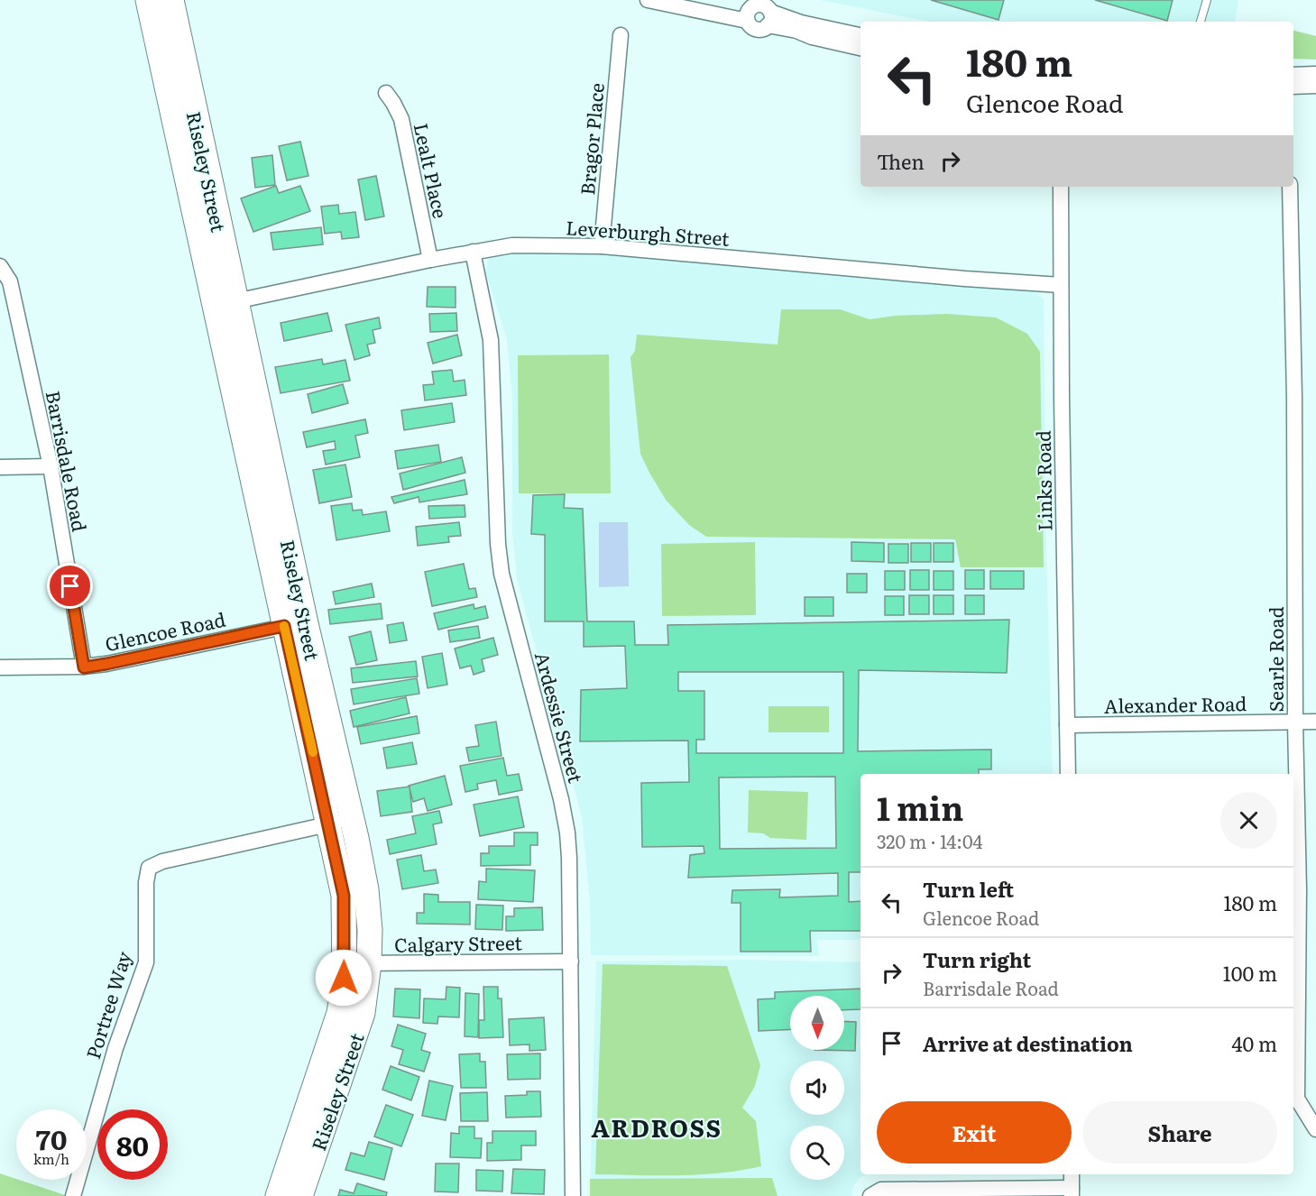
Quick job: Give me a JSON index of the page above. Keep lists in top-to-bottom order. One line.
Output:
{"streets":{"highway":["Riseley Street"],"street":["Bragor Place","Lealt Place","Leverburgh Street","Barrisdale Road","Links Road","Glencoe Road","Searle Road","Alexander Road","Ardessie Street","Calgary Street","Portree Way"]},"crossings":[["Bragor Place","Leverburgh Street"],["Lealt Place","Leverburgh Street"],["Riseley Street","Leverburgh Street"],["Riseley Street","Glencoe Road"],["Riseley Street","Calgary Street"],["Riseley Street","Portree Way"],["Leverburgh Street","Links Road"],["Leverburgh Street","Ardessie Street"],["Barrisdale Road","Glencoe Road"],["Links Road","Alexander Road"],["Searle Road","Alexander Road"],["Ardessie Street","Calgary Street"]],"districts":["ARDROSS"],"north":"bottom","page":{"turn":["180 m","Glencoe Road"],"then":"Then","heading":["1 min","320 m · 14:04"],"list":[{"name":"Turn left","note":"Glencoe Road","value":"180 m"},{"name":"Turn right","note":"Barrisdale Road","value":"100 m"},{"name":"Arrive at destination","value":"40 m"}],"buttons":["Exit","Share"],"speed":"70 km/h","limit":"80"}}
